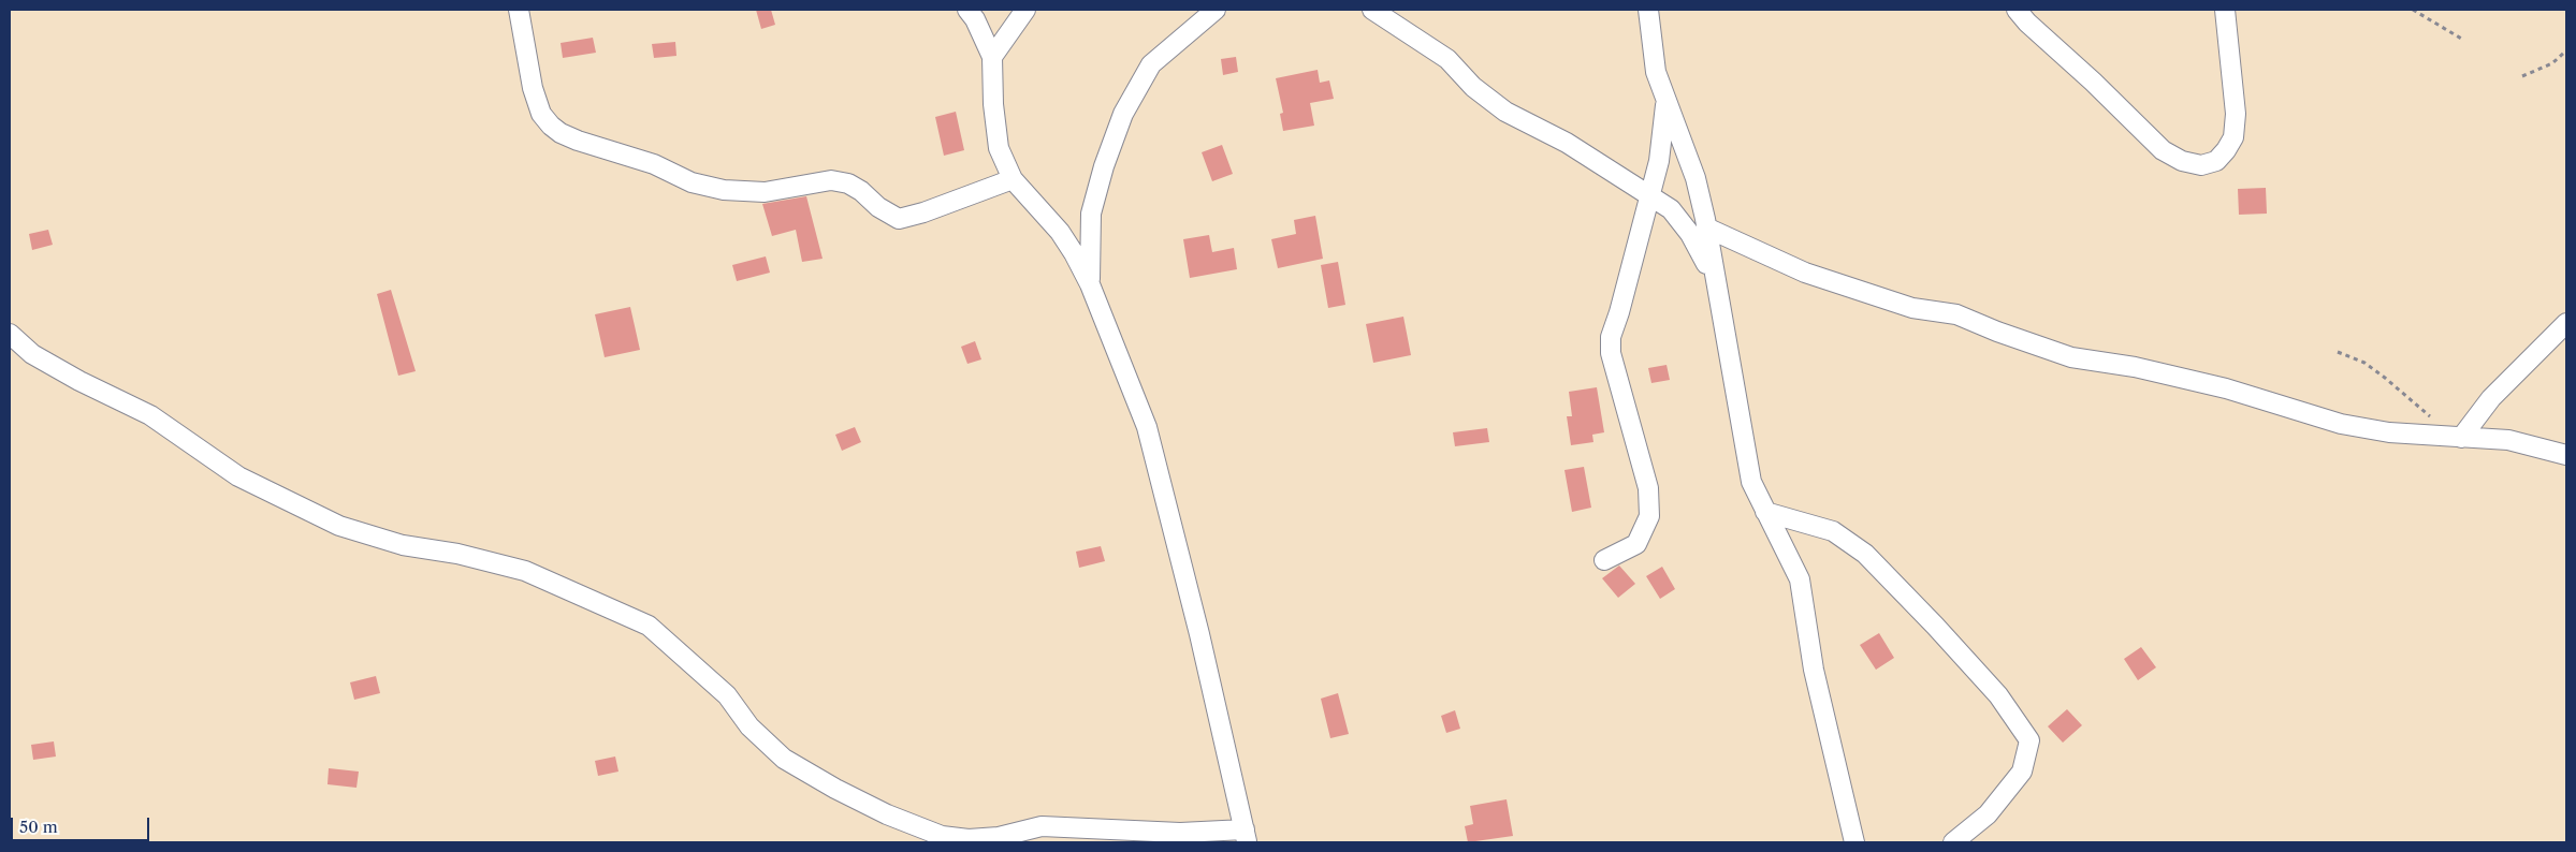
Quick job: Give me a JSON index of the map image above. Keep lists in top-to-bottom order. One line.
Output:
{"scale_bar":"50 m"}
